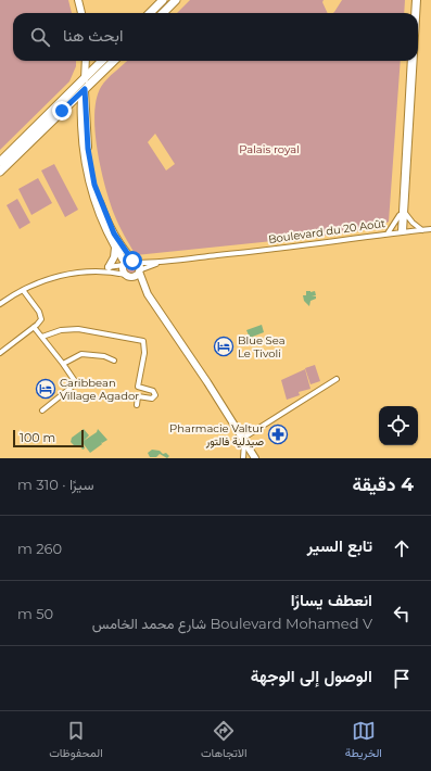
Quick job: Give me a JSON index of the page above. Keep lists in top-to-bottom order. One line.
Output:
{"streets":{"street":["Boulevard du 20 Août"]},"parks":["Palais royal"],"places":{"hotel":["Blue Sea Le Tivoli","Caribbean Village Agador"],"pharmacy":["Pharmacie Valtur صيدلية فالتور"]},"scale_bar":"100 m","page":{"search":"ابحث هنا","scale":"100 m","heading":["4 دقيقة","سيرًا · 310 m"],"list":[["تابع السير","260 m"],["انعطف يسارًا","Boulevard Mohamed V شارع محمد الخامس","50 m"],"الوصول إلى الوجهة"],"nav":["الخريطة","الاتجاهات","المحفوظات"]}}
